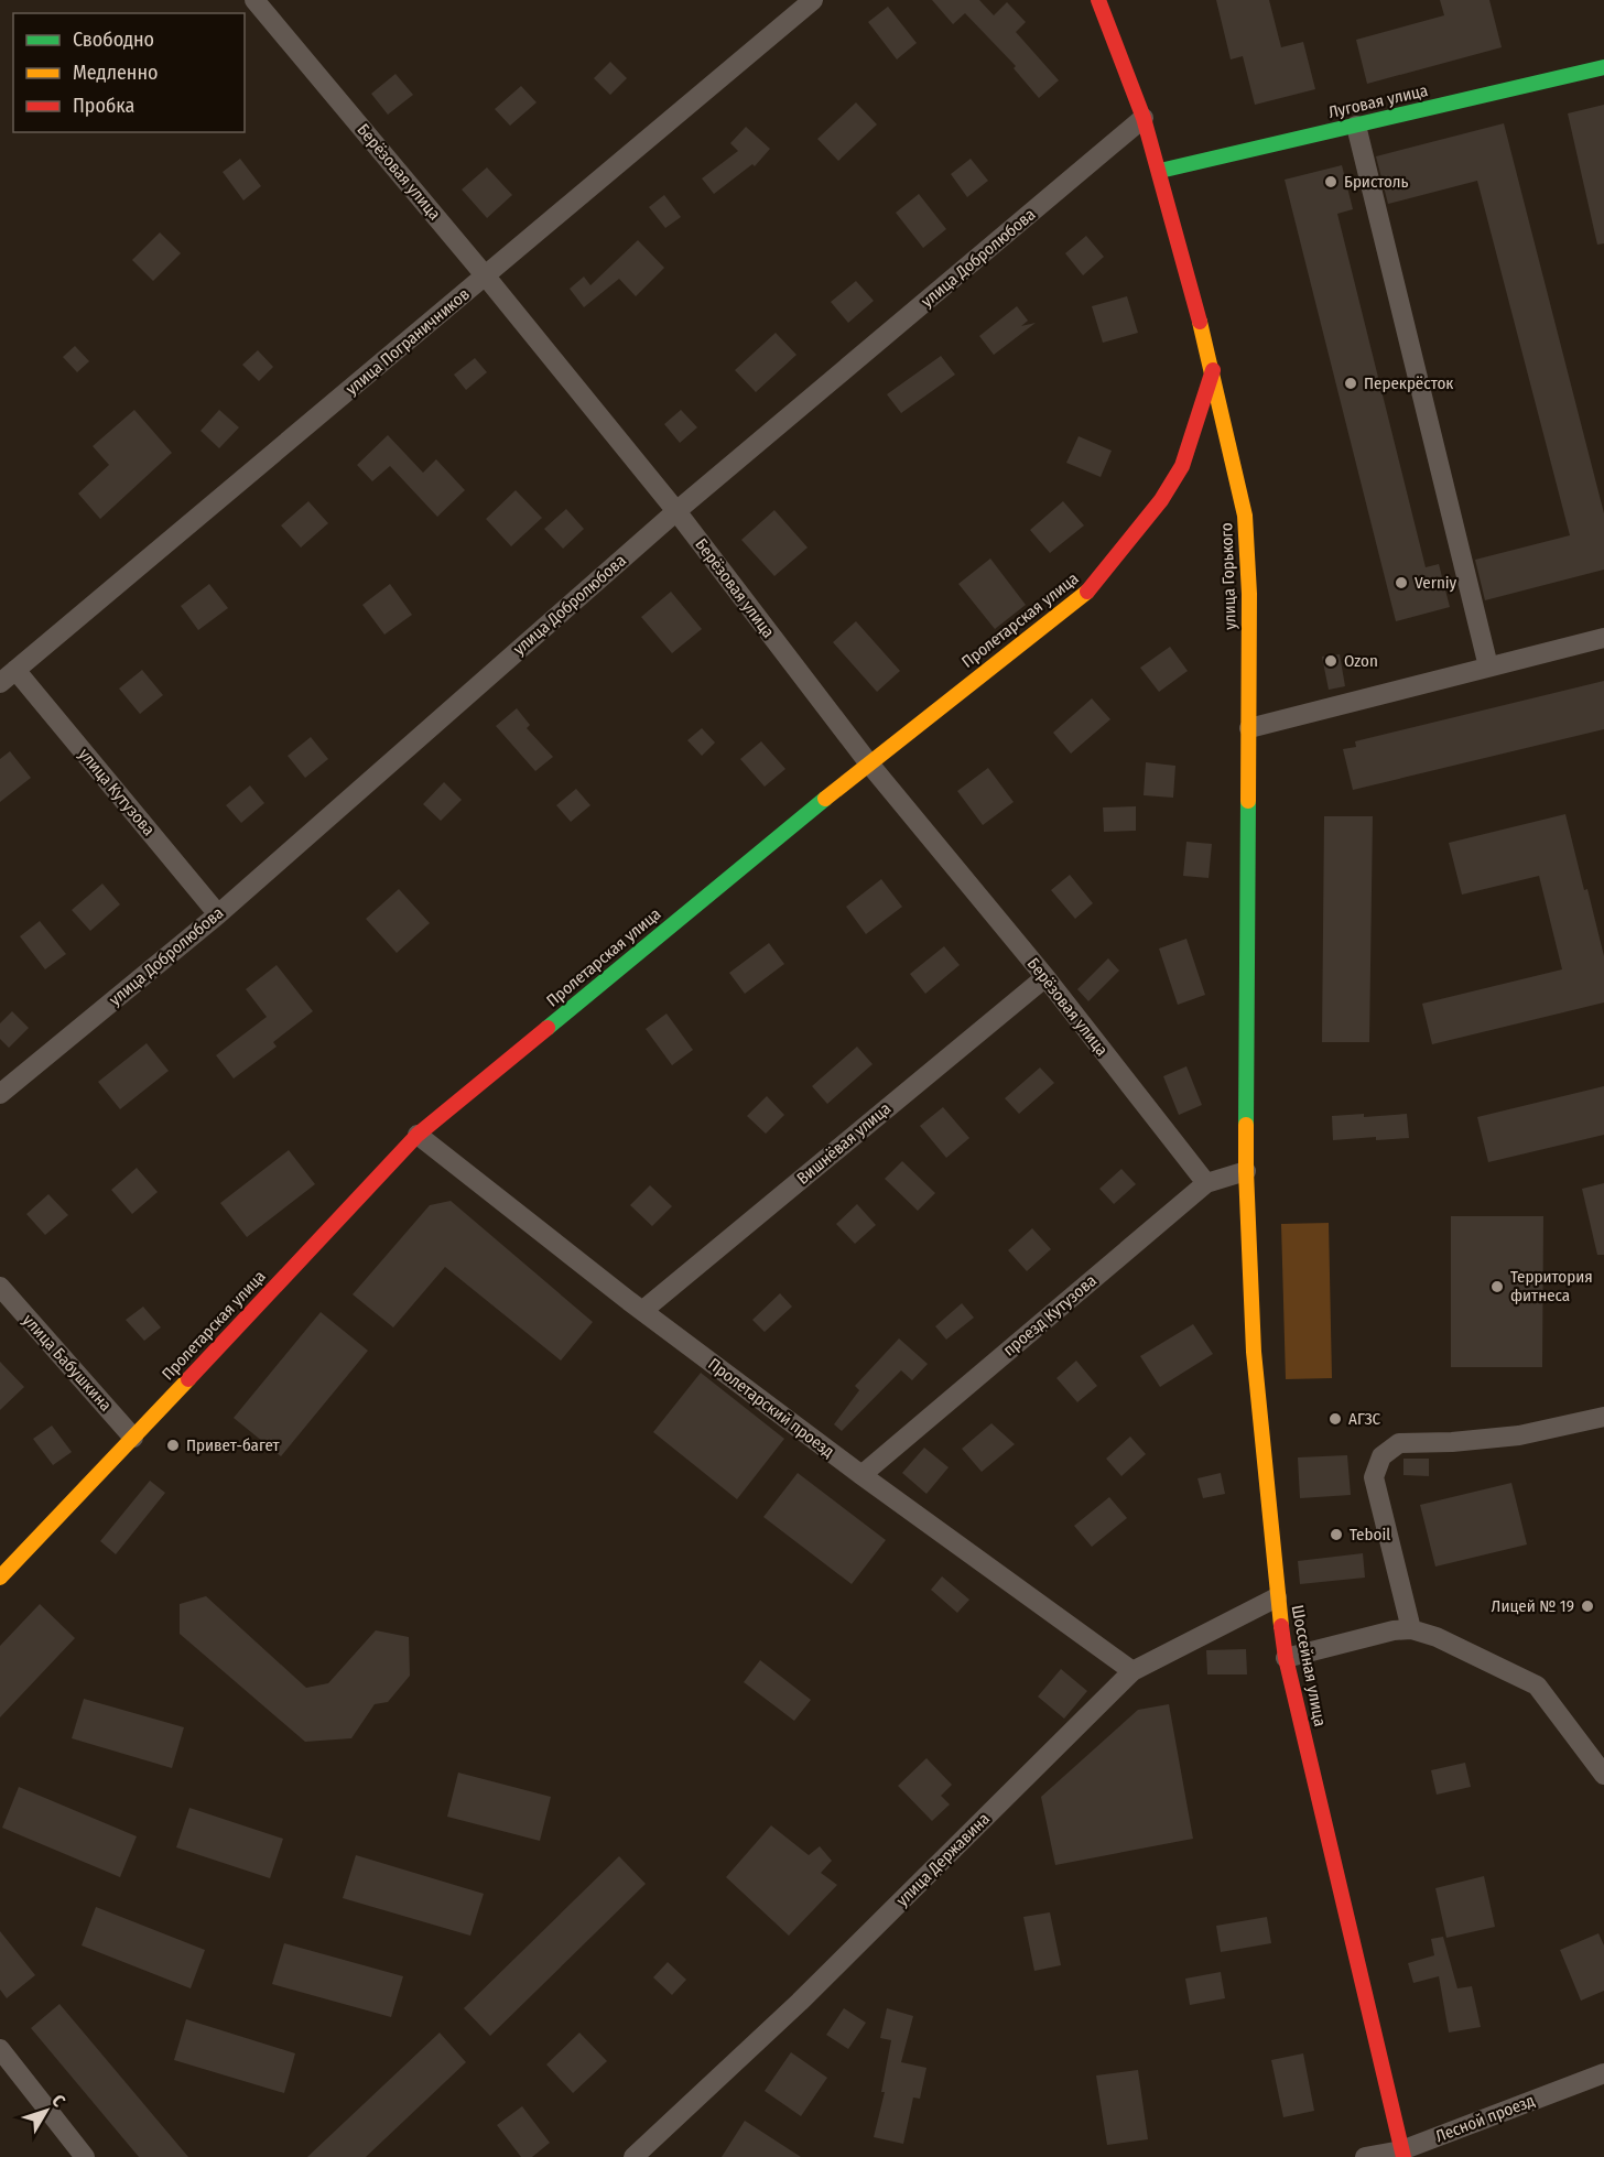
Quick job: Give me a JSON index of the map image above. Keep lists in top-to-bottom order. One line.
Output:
{"streets":{"main road":["Луговая улица","улица Горького","Пролетарская улица","Шоссейная улица"],"street":["Берёзовая улица","улица Добролюбова","улица Пограничников","улица Кутузова","Вишнёвая улица","проезд Кутузова","улица Бабушкина","Пролетарский проезд","улица Державина","Лесной проезд"]},"crossings":[["Луговая улица","улица Горького"],["Берёзовая улица","улица Добролюбова"],["Берёзовая улица","улица Пограничников"],["Берёзовая улица","Пролетарская улица"],["Берёзовая улица","Вишнёвая улица"],["Берёзовая улица","проезд Кутузова"],["улица Добролюбова","улица Горького"],["улица Добролюбова","улица Кутузова"],["улица Пограничников","улица Кутузова"],["улица Горького","Пролетарская улица"],["улица Горького","проезд Кутузова"],["улица Горького","Шоссейная улица"],["Пролетарская улица","улица Бабушкина"],["Пролетарская улица","Пролетарский проезд"],["Вишнёвая улица","Пролетарский проезд"],["проезд Кутузова","Пролетарский проезд"],["проезд Кутузова","Шоссейная улица"],["Пролетарский проезд","улица Державина"],["Шоссейная улица","улица Державина"],["Шоссейная улица","Лесной проезд"]],"places":["Бристоль","Перекрёсток","Verniy","Ozon","Территория фитнеса","АГЗС","Привет-багет","Teboil","Лицей № 19"],"legend":["Свободно","Медленно","Пробка"],"north":"top right"}
